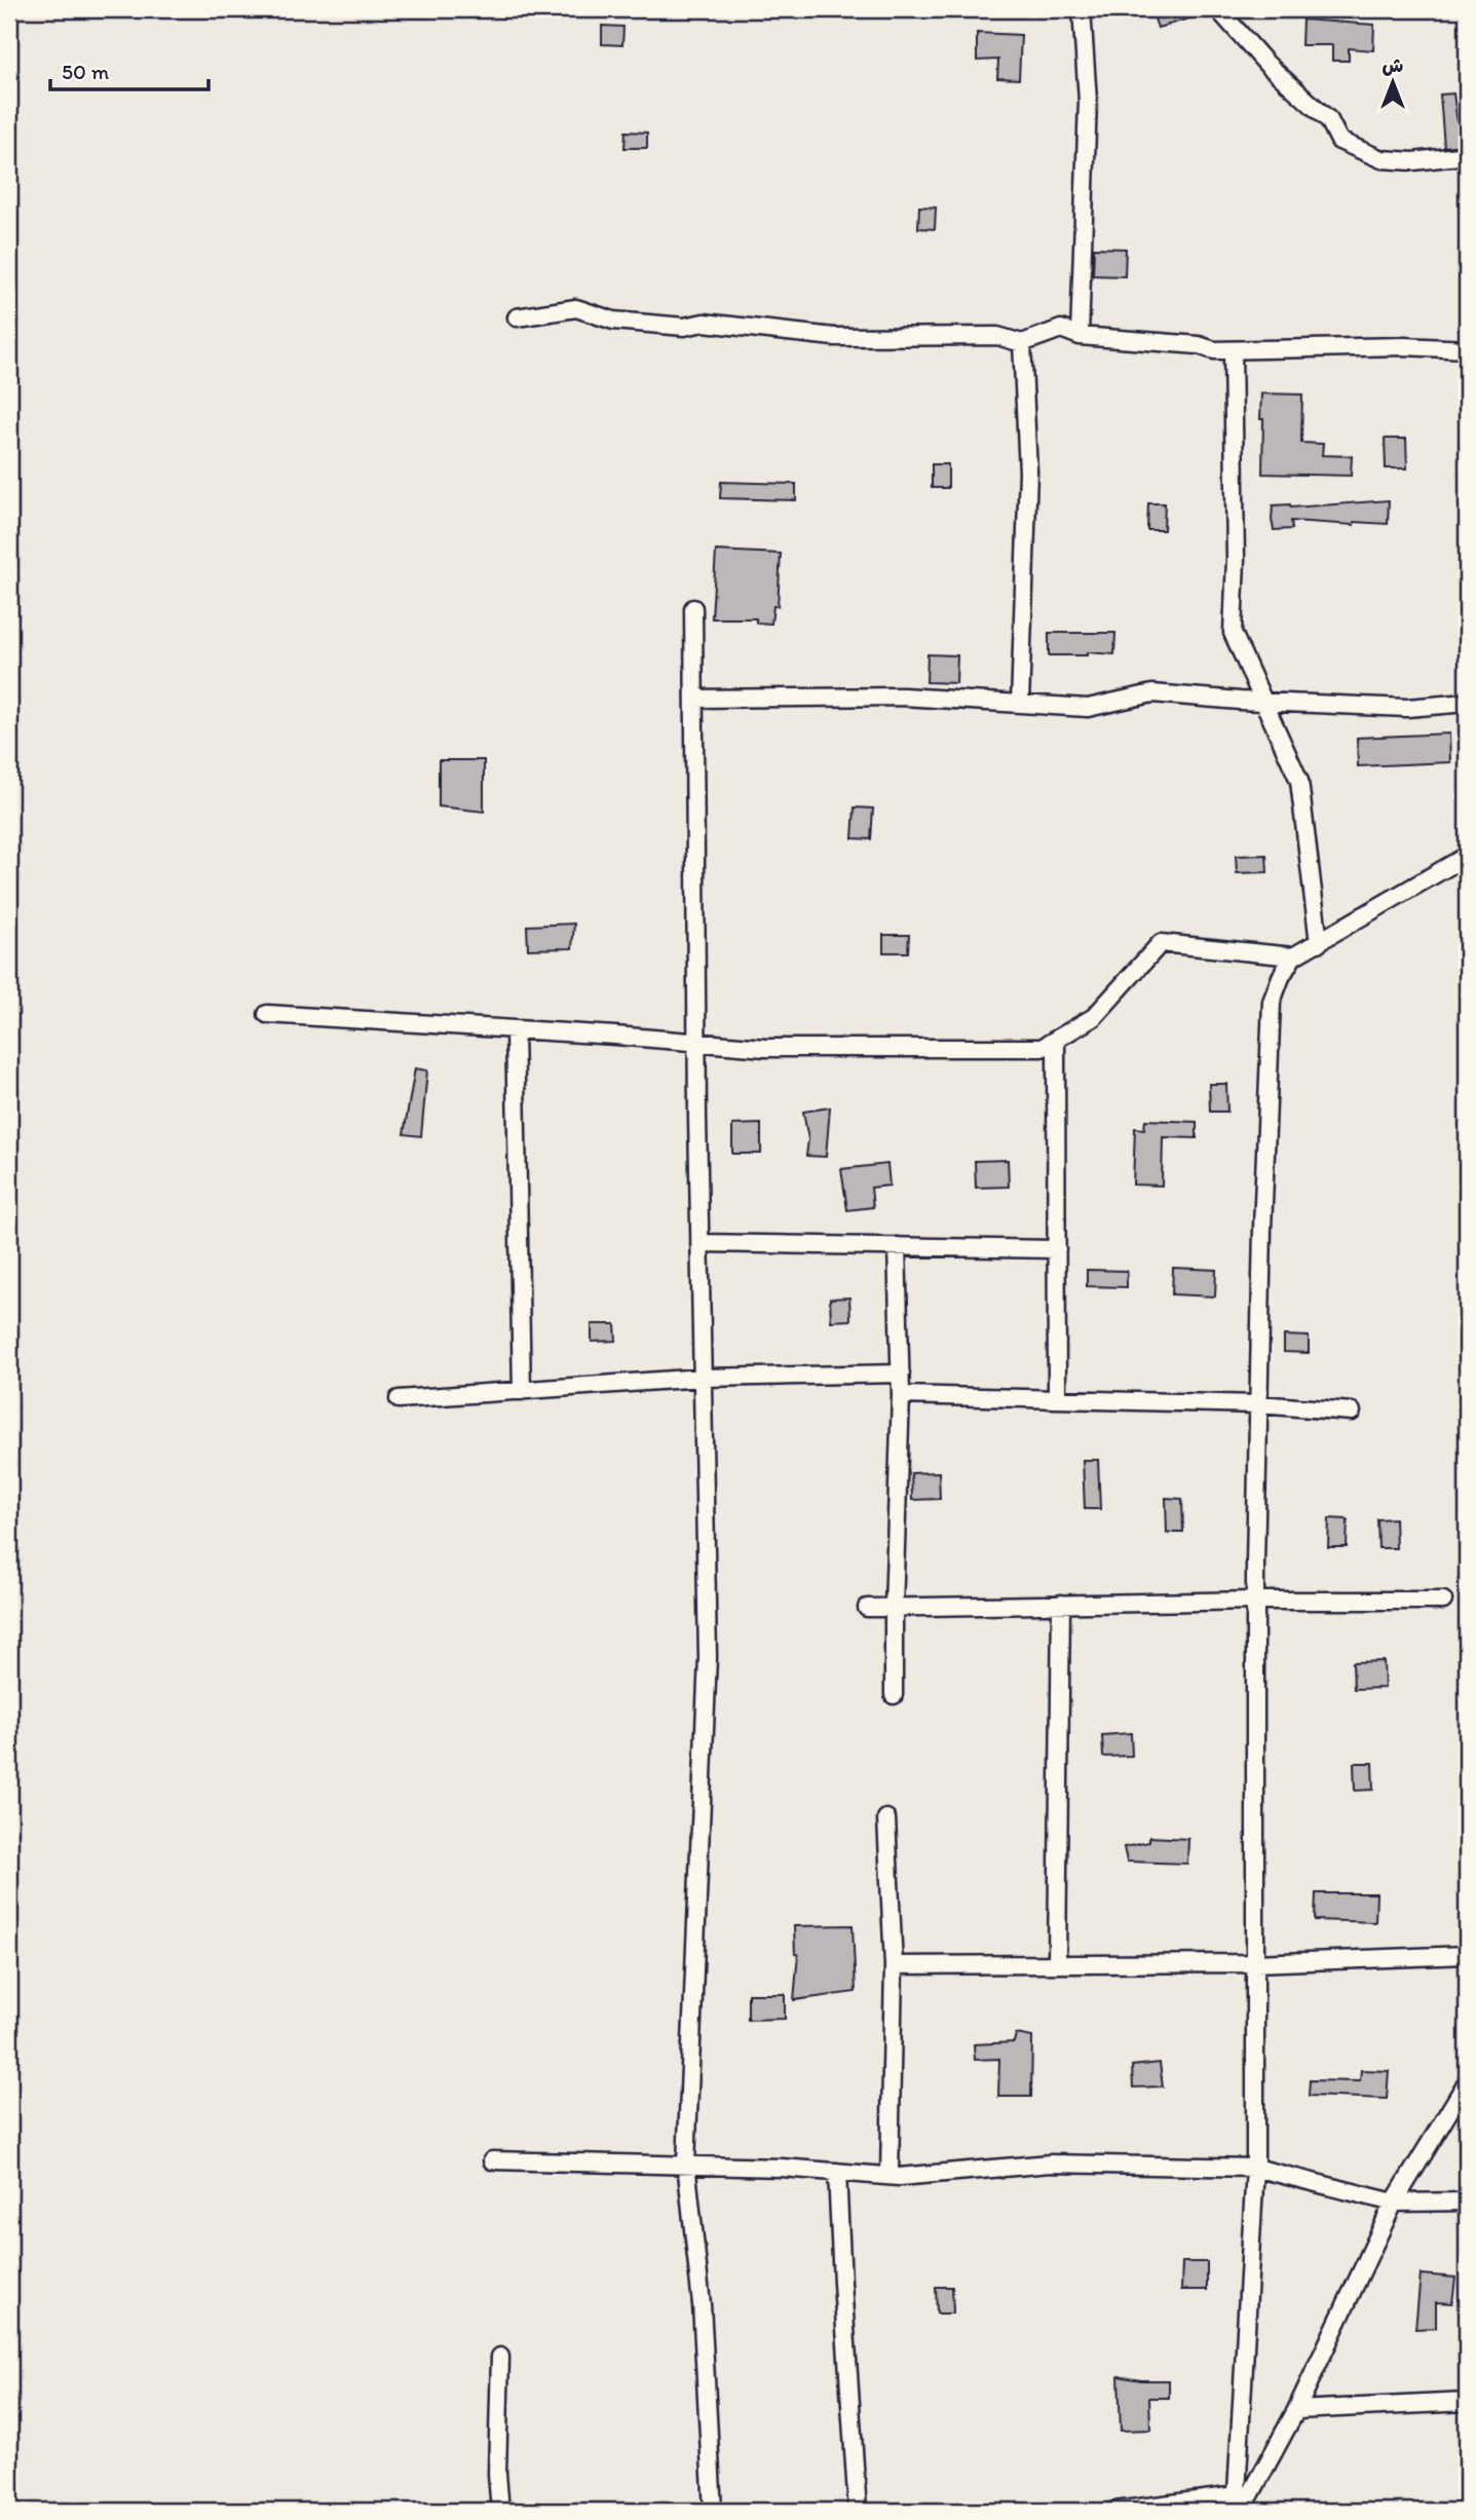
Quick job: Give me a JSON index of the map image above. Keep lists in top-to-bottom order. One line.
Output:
{"scale_bar":"50 m","north":"top"}
